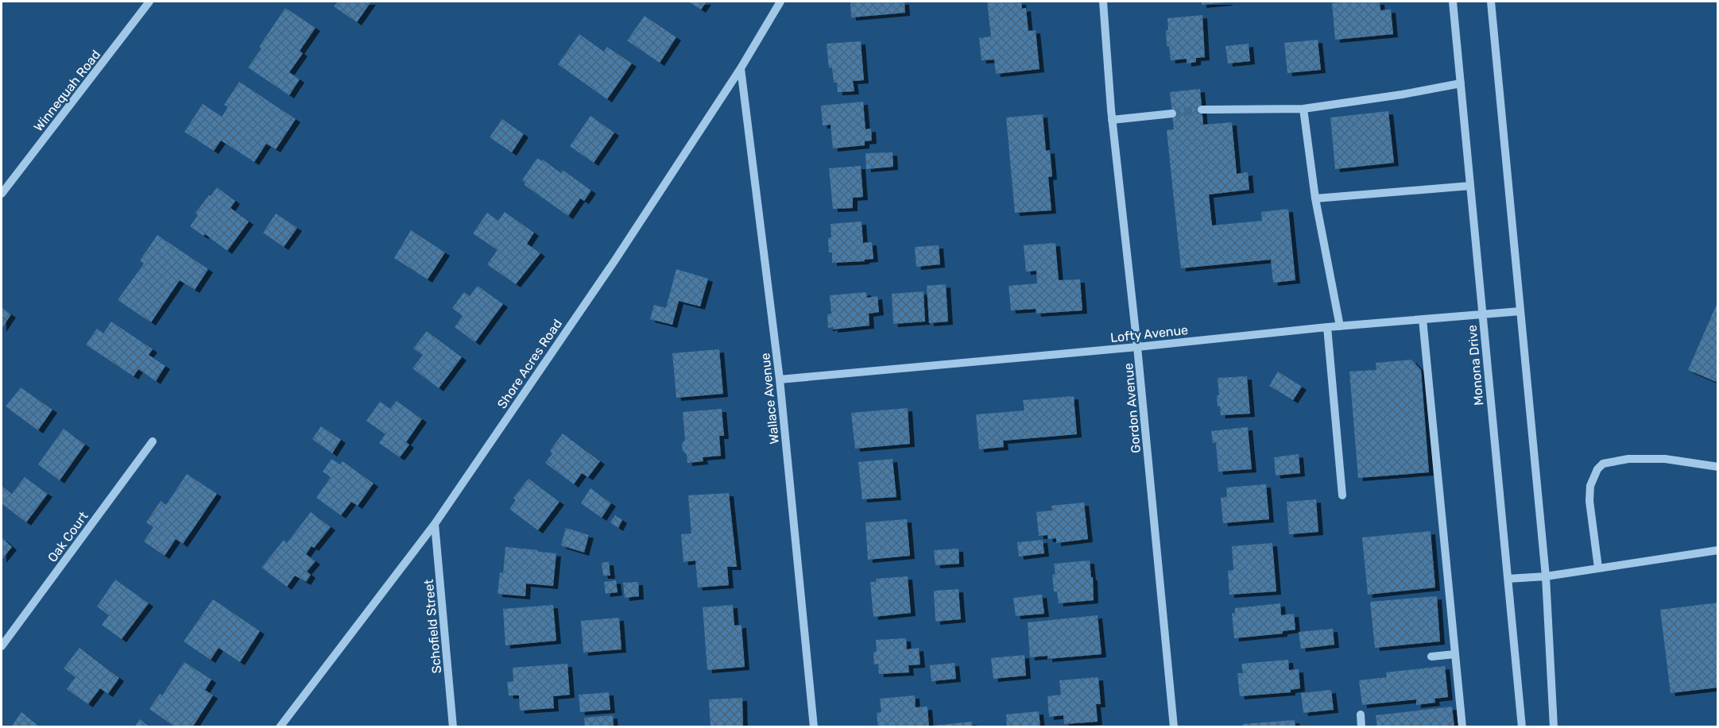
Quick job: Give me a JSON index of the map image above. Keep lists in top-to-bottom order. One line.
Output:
{"streets":{"street":["Winnequah Road","Lofty Avenue","Shore Acres Road","Monona Drive","Wallace Avenue","Gordon Avenue","Oak Court","Schofield Street"]},"crossings":[["Lofty Avenue","Monona Drive"],["Lofty Avenue","Wallace Avenue"],["Lofty Avenue","Gordon Avenue"],["Shore Acres Road","Wallace Avenue"],["Shore Acres Road","Schofield Street"]]}
